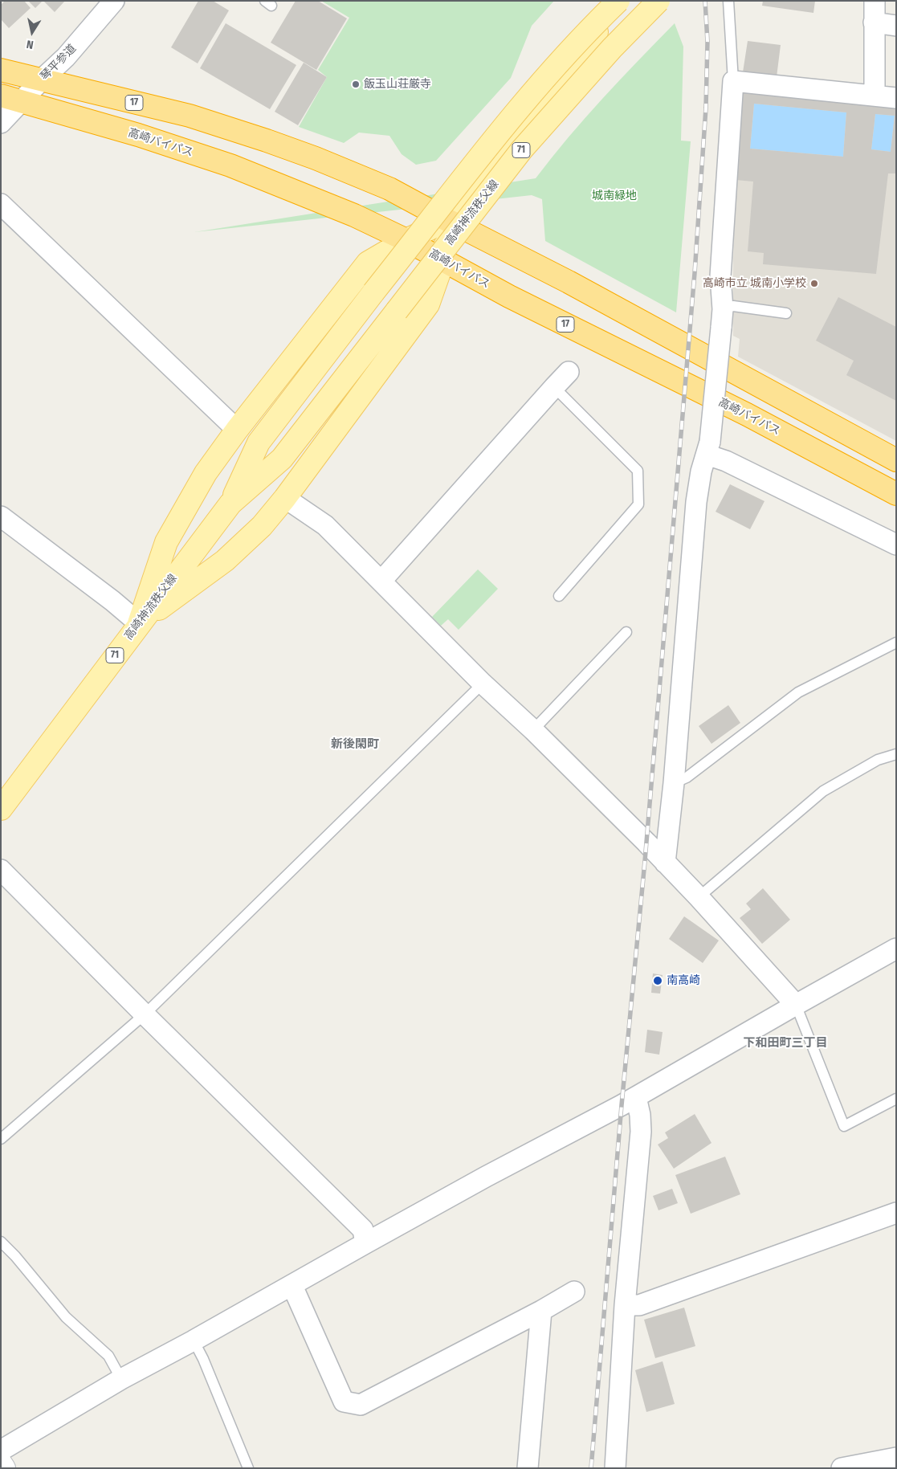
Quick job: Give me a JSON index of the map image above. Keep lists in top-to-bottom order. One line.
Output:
{"streets":{"highway":["17","高崎バイパス"],"main road":["71","高崎神流秩父線"],"street":["琴平参道"]},"crossings":[["琴平参道","17"],["琴平参道","高崎バイパス"],["17","71"],["高崎バイパス","71"],["71","高崎神流秩父線"]],"districts":["新後閑町","下和田町三丁目"],"parks":["城南緑地"],"places":["飯玉山荘厳寺","高崎市立 城南小学校","南高崎"],"north":"bottom"}
